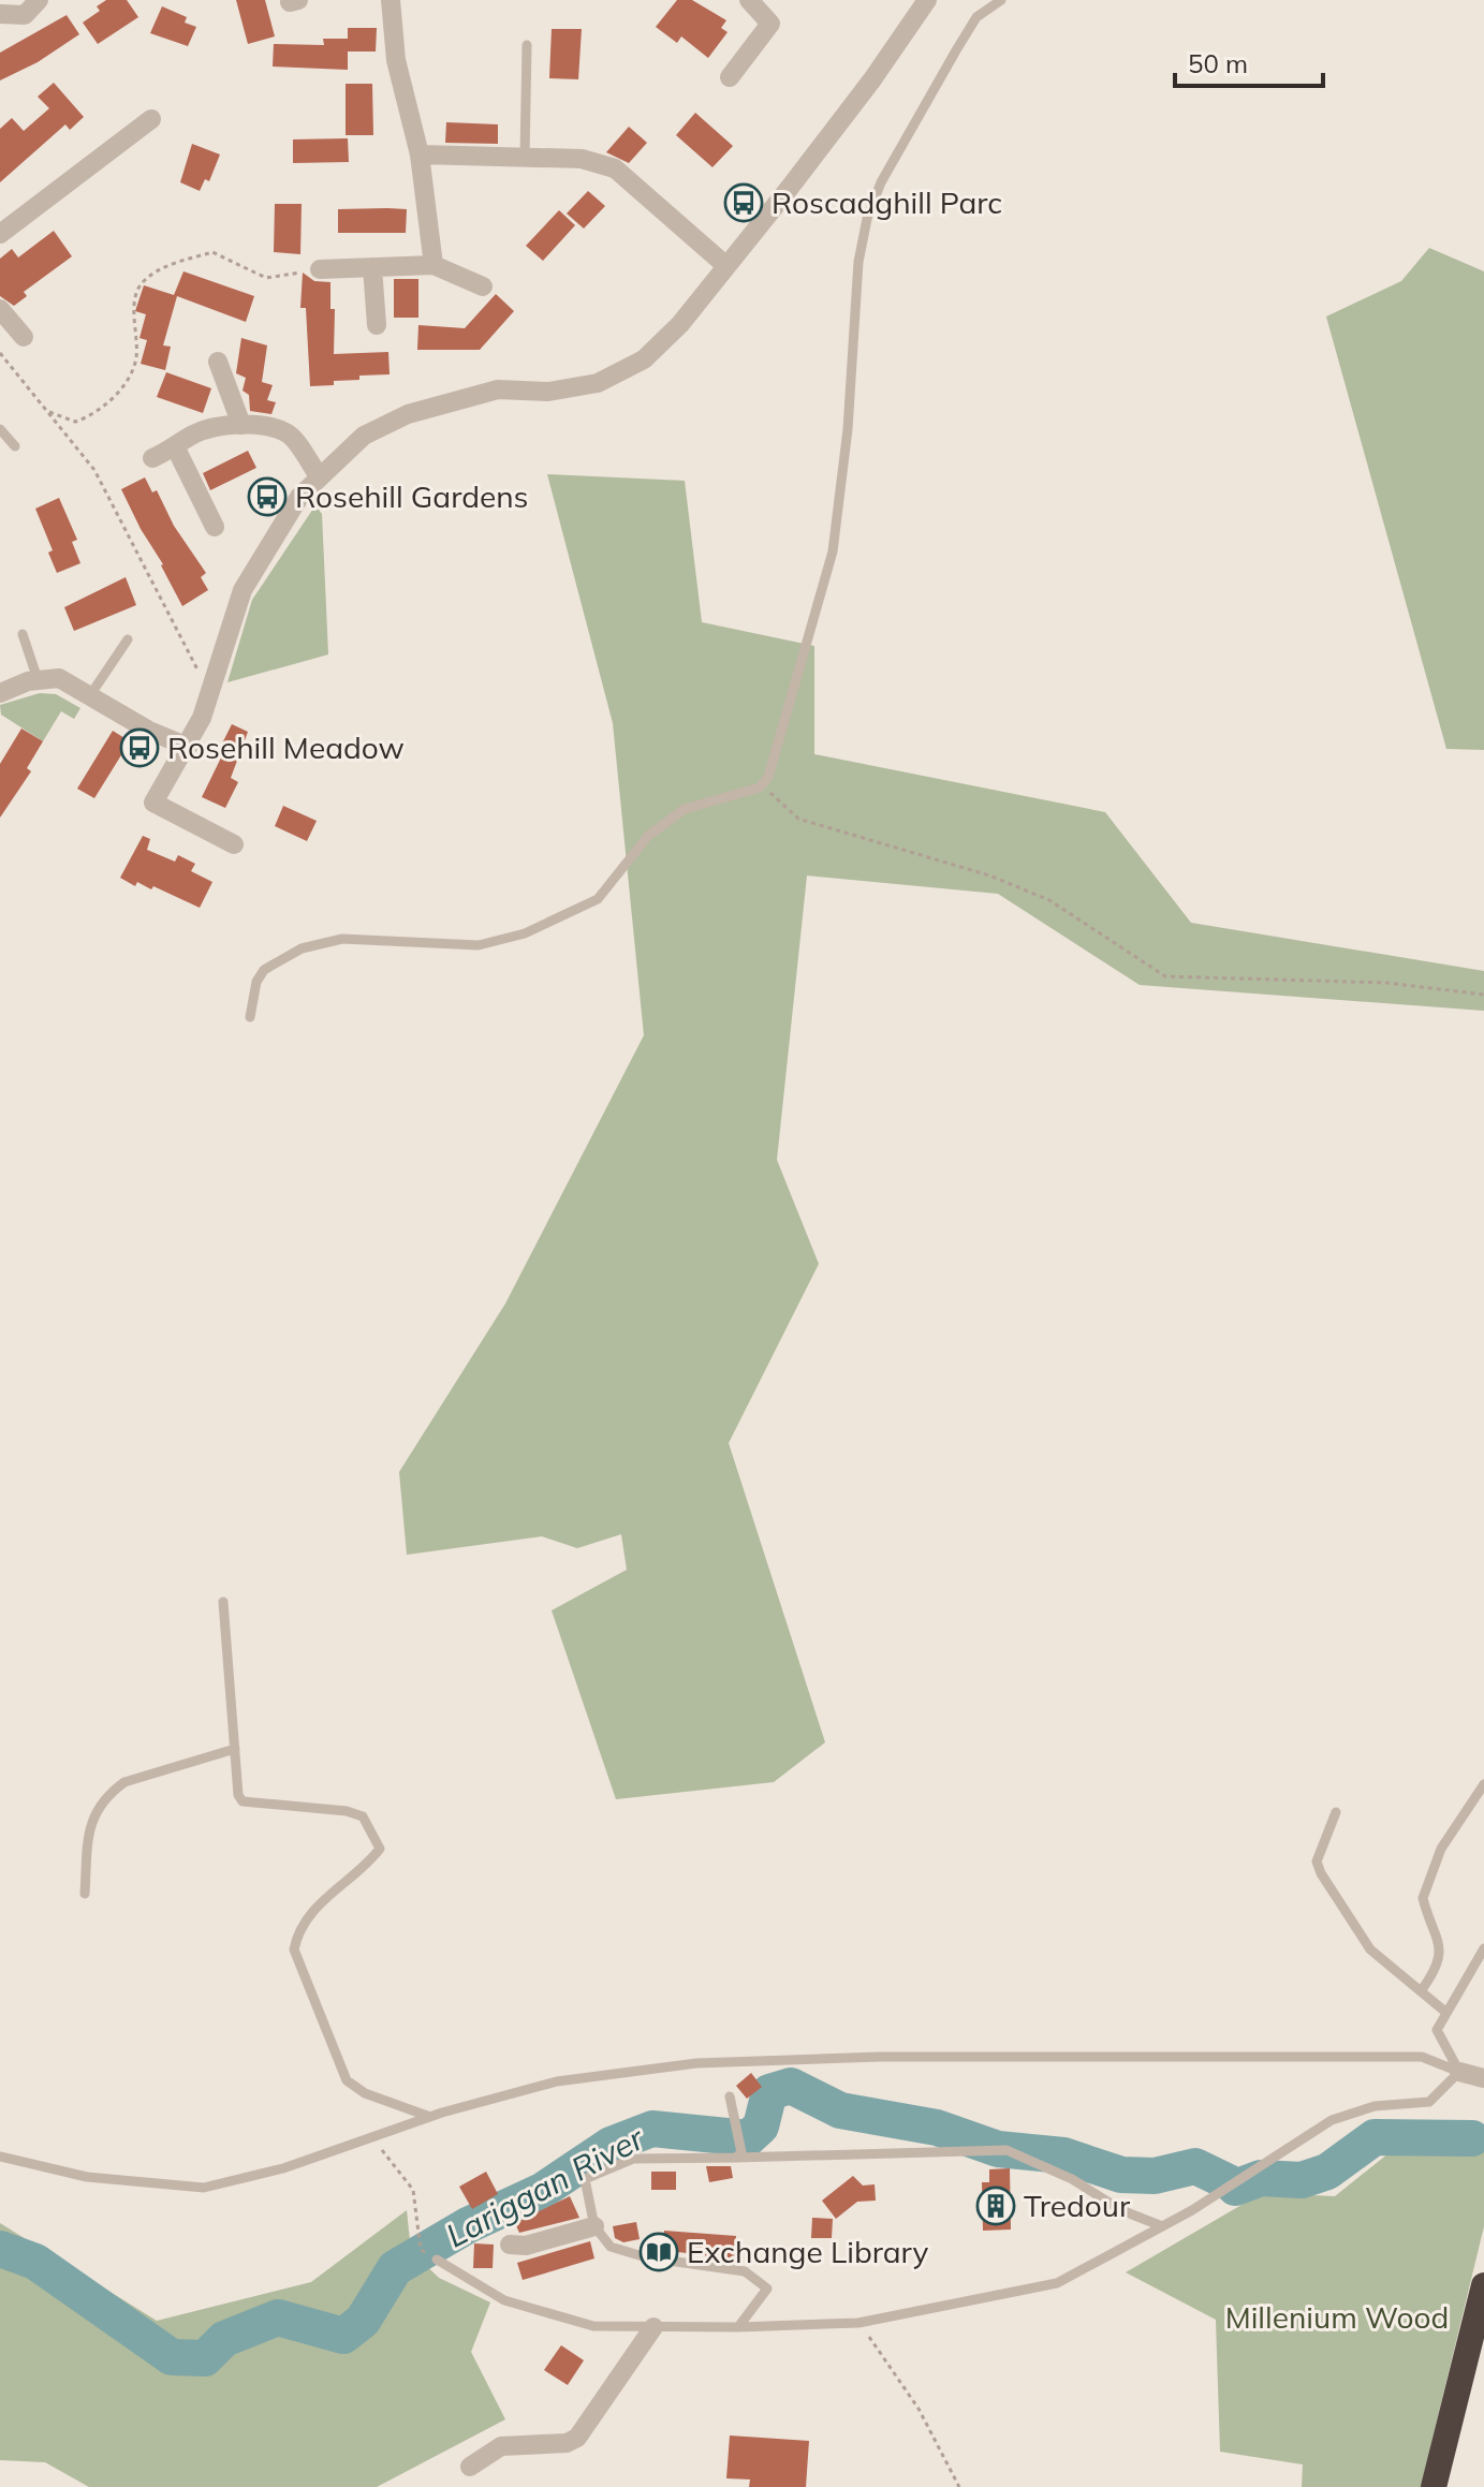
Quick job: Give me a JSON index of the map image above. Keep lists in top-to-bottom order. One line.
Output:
{"water":["Lariggan River"],"parks":["Millenium Wood"],"places":{"bus stop":["Roscadghill Parc","Rosehill Gardens","Rosehill Meadow"],"building":["Tredour"],"library":["Exchange Library"]},"scale_bar":"50 m"}
